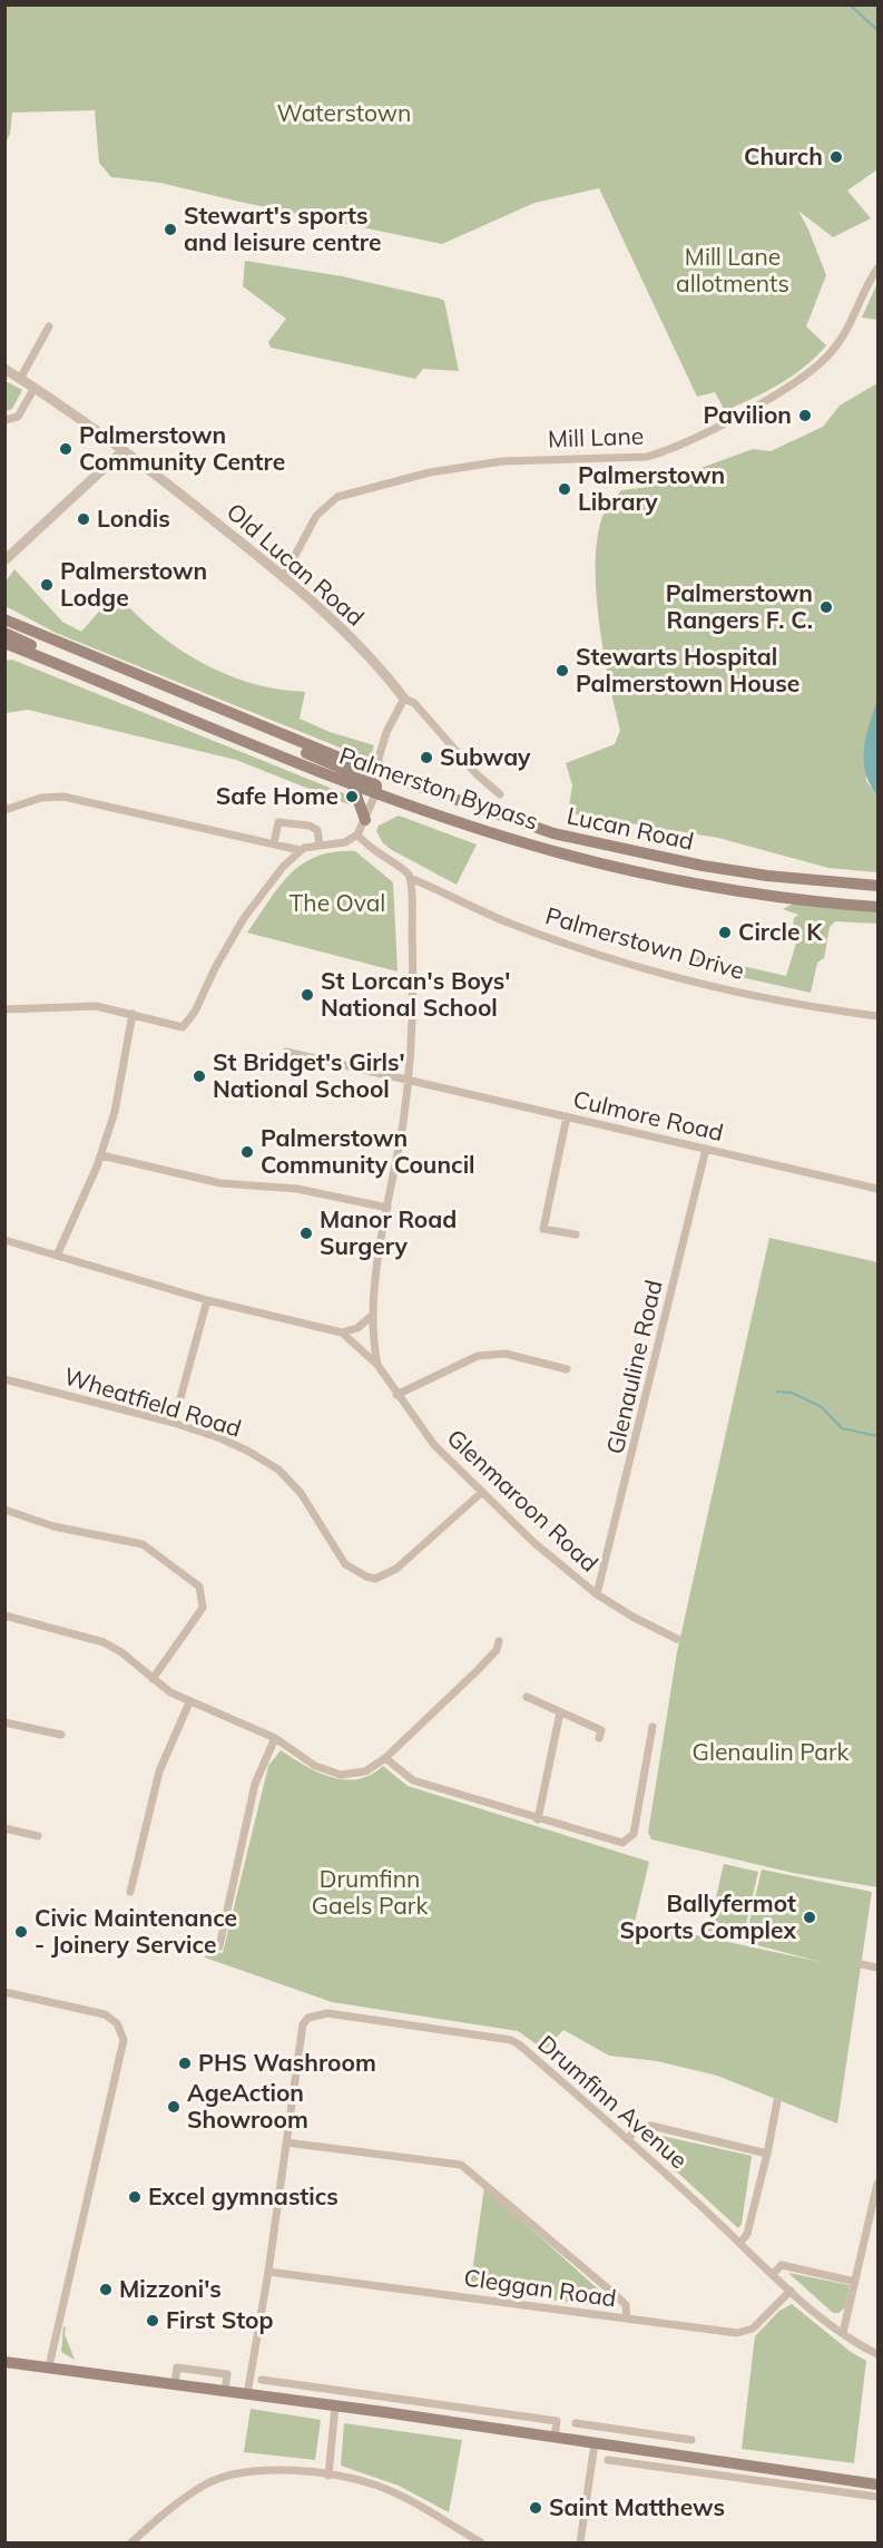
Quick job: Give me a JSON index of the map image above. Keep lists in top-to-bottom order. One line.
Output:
{"streets":{"main road":["Palmerston Bypass","Lucan Road"],"street":["Mill Lane","Old Lucan Road","Palmerstown Drive","Culmore Road","Glenauline Road","Wheatfield Road","Glenmaroon Road","Drumfinn Avenue","Cleggan Road"]},"crossings":[["Mill Lane","Old Lucan Road"],["Palmerston Bypass","Lucan Road"],["Culmore Road","Glenauline Road"],["Glenauline Road","Glenmaroon Road"],["Wheatfield Road","Glenmaroon Road"],["Drumfinn Avenue","Cleggan Road"]],"parks":["Waterstown","Mill Lane allotments","The Oval","Glenaulin Park","Drumfinn Gaels Park"],"places":["Church","Stewart's sports and leisure centre","Pavilion","Palmerstown Community Centre","Palmerstown Library","Londis","Palmerstown Lodge","Palmerstown Rangers F. C.","Stewarts Hospital Palmerstown House","Subway","Safe Home","Circle K","St Lorcan's Boys' National School","St Bridget's Girls' National School","Palmerstown Community Council","Manor Road Surgery","Ballyfermot Sports Complex","Civic Maintenance - Joinery Service","PHS Washroom","AgeAction Showroom","Excel gymnastics","Mizzoni's","First Stop","Saint Matthews"]}
